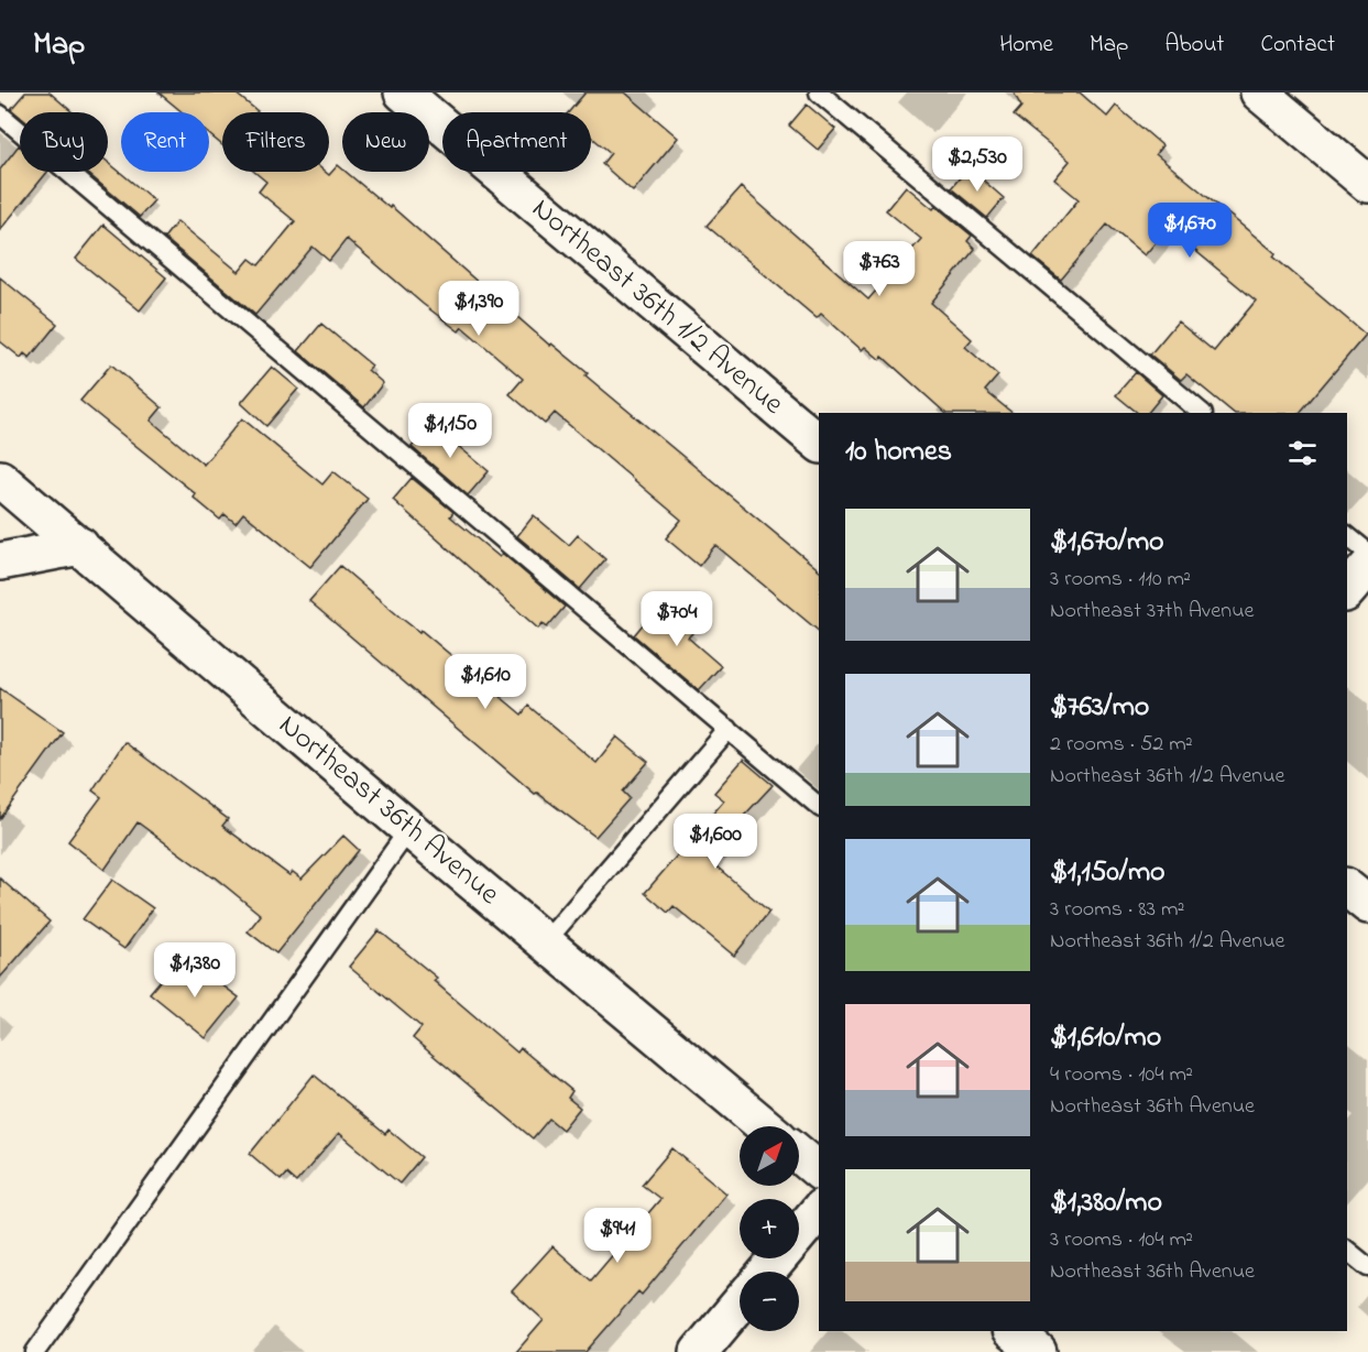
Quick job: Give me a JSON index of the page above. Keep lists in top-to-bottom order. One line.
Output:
{"streets":{"street":["Northeast 36th 1/2 Avenue","Northeast 36th Avenue"]},"north":"top right","page":{"header":"Map","nav":["Home","Map","About","Contact"],"chip":["Buy","Rent","Filters","New","Apartment"],"price":["$2,530","$1,670","$763","$1,390","$1,150","$704","$1,610","$1,600","$1,380","$941"],"heading":"10 homes","list":[{"name":"$1,670/mo","note":"3 rooms · 110 m² · Northeast 37th Avenue"},{"name":"$763/mo","note":"2 rooms · 52 m² · Northeast 36th 1/2 Avenue"},{"name":"$1,150/mo","note":"3 rooms · 83 m² · Northeast 36th 1/2 Avenue"},{"name":"$1,610/mo","note":"4 rooms · 104 m² · Northeast 36th Avenue"},{"name":"$1,380/mo","note":"3 rooms · 104 m² · Northeast 36th Avenue"}],"map_buttons":["+","−"]}}
